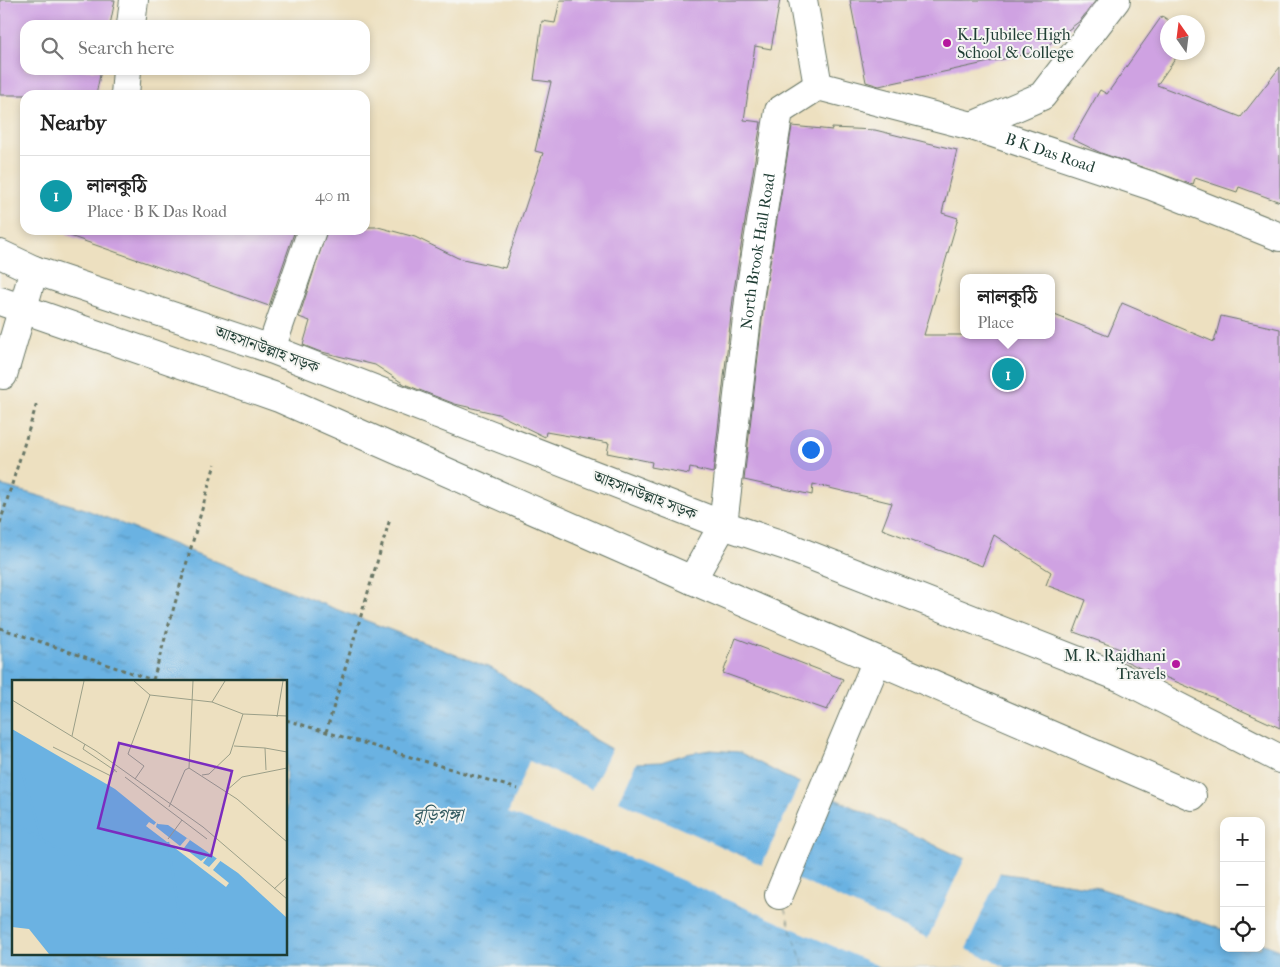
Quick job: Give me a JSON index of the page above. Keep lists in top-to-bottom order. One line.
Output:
{"streets":{"street":["B K Das Road","North Brook Hall Road","আহসানউল্লাহ সড়ক"]},"crossings":[["B K Das Road","North Brook Hall Road"],["North Brook Hall Road","আহসানউল্লাহ সড়ক"]],"water":["বুড়িগঙ্গা"],"places":["K.L.Jubilee High School & College","M. R. Rajdhani Travels"],"north":"top","page":{"search":"Search here","heading":"Nearby","list":[{"mark":"1","name":"লালকুঠি","note":"Place · B K Das Road","value":"40 m"}],"popup":["লালকুঠি","Place"],"pins":"1","map_buttons":["+","−"]}}
